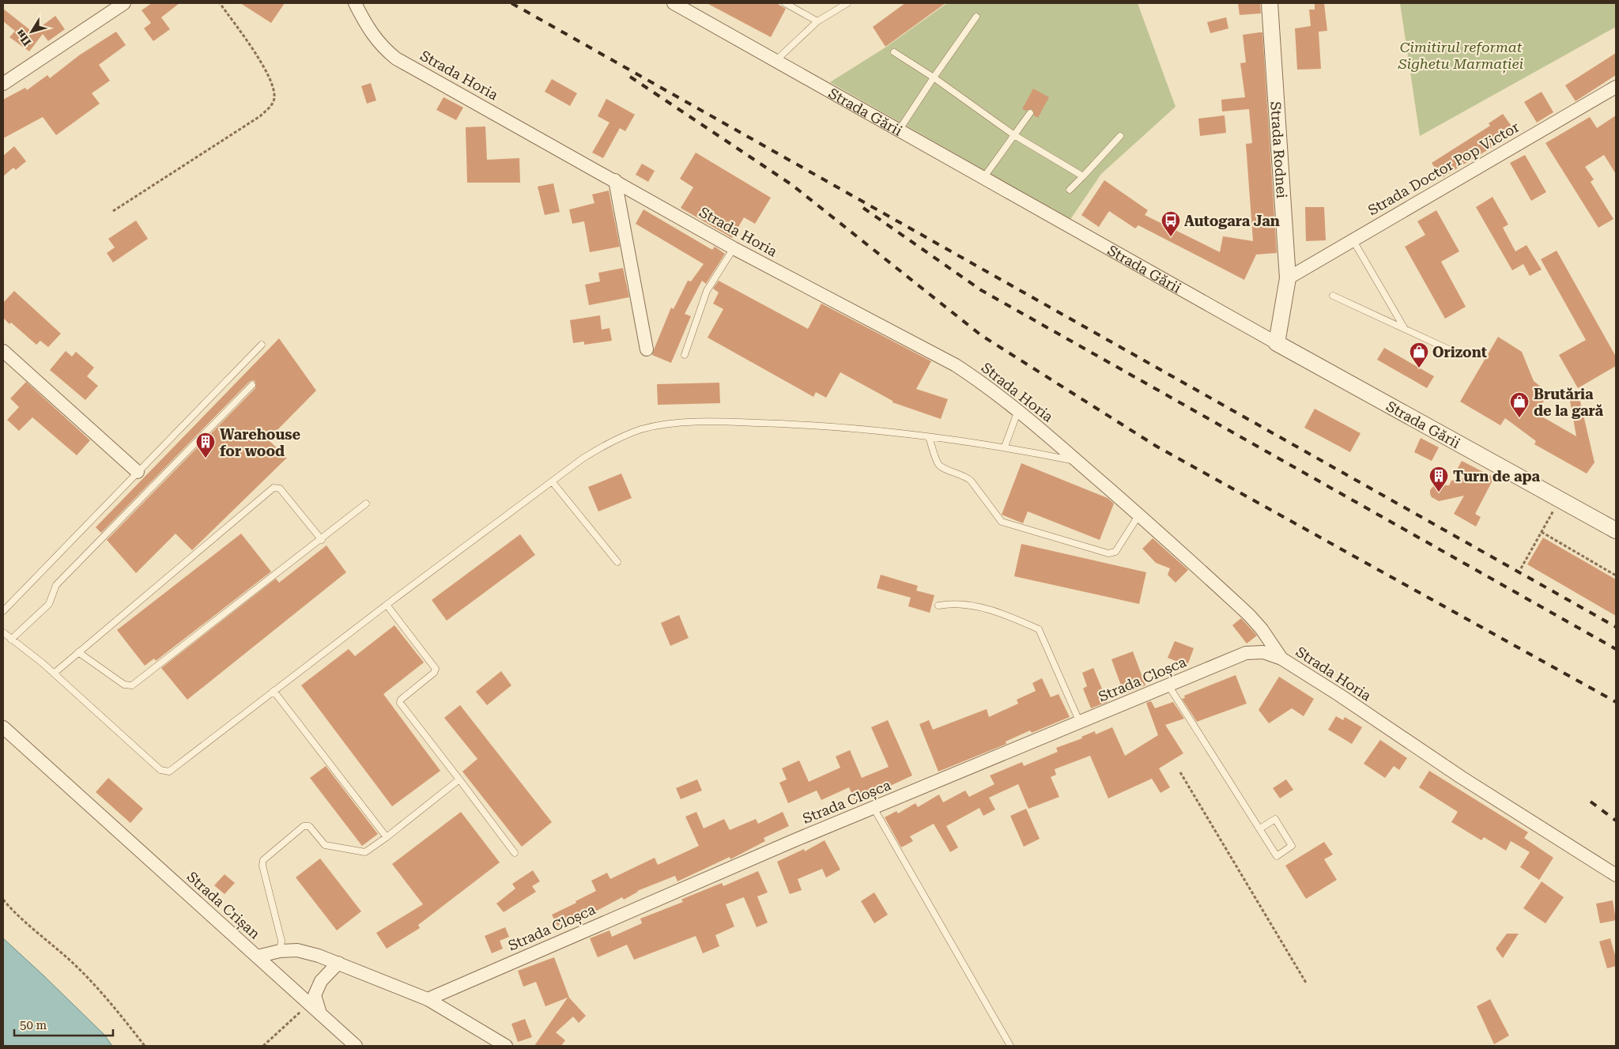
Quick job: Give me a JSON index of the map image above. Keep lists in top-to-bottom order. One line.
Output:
{"streets":{"street":["Strada Horia","Strada Gării","Strada Rodnei","Strada Doctor Pop Victor","Strada Cloșca","Strada Crișan"]},"crossings":[["Strada Horia","Strada Cloșca"],["Strada Gării","Strada Rodnei"],["Strada Rodnei","Strada Doctor Pop Victor"],["Strada Cloșca","Strada Crișan"]],"parks":["Cimitirul reformat Sighetu Marmației"],"places":{"bus stop":["Autogara Jan"],"shop":["Orizont","Brutăria de la gară"],"building":["Warehouse for wood","Turn de apa"]},"scale_bar":"50 m","north":"bottom left"}
